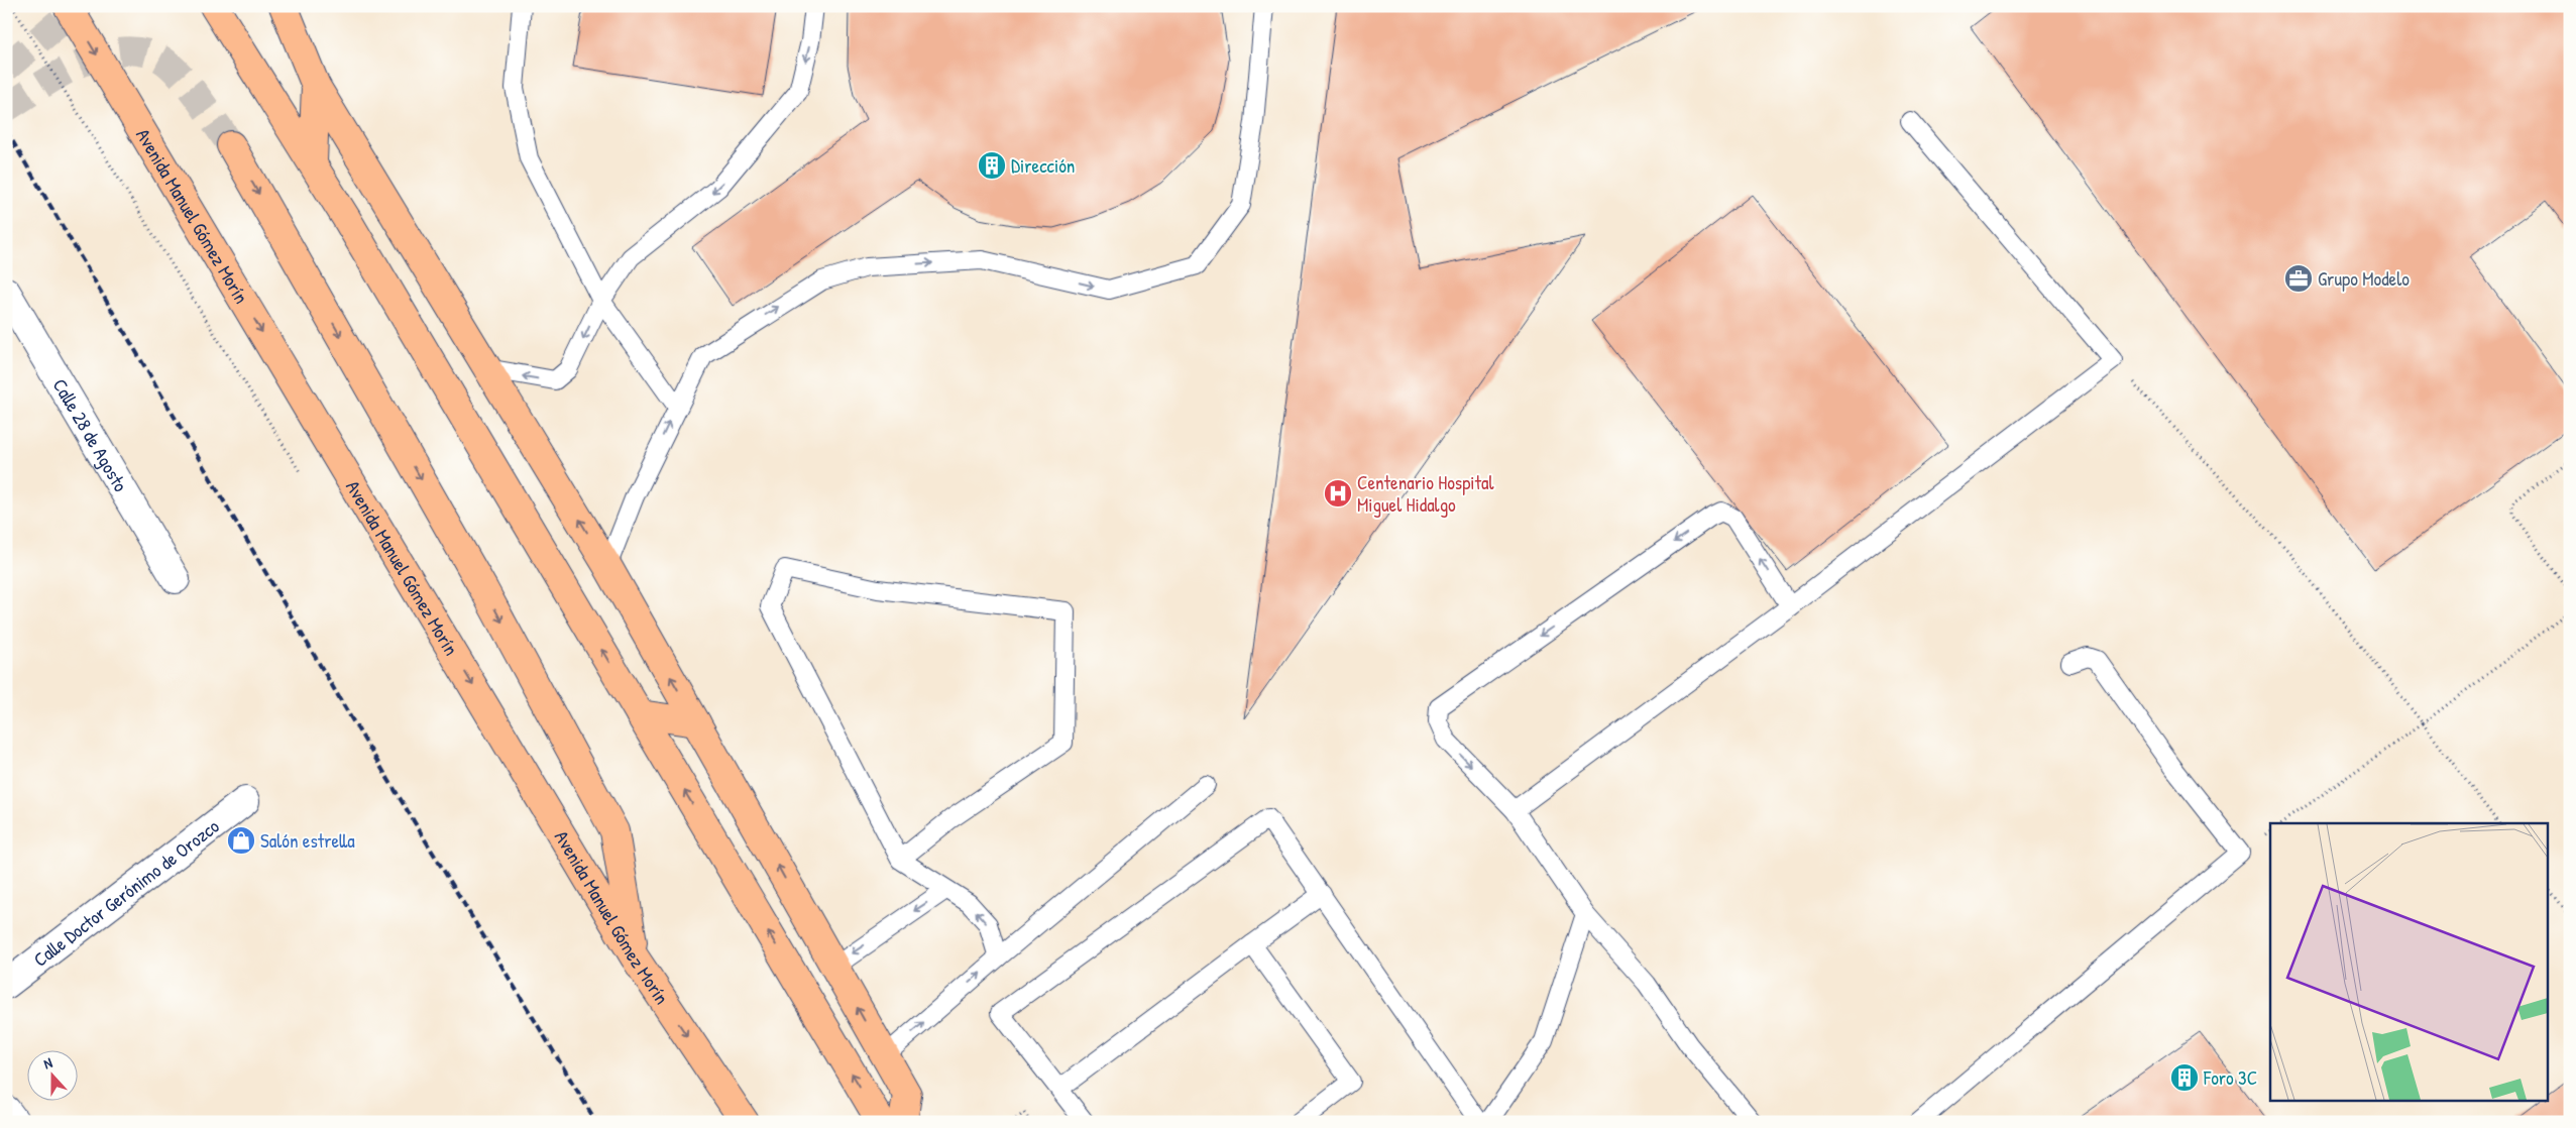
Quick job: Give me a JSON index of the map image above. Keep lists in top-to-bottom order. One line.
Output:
{"streets":{"main road":["Avenida Manuel Gómez Morín"],"street":["Calle 28 de Agosto","Calle Doctor Gerónimo de Orozco"]},"places":{"building":["Dirección","Foro 3C"],"office":["Grupo Modelo"],"hospital":["Centenario Hospital Miguel Hidalgo"],"shop":["Salón estrella"]},"north":"top"}
